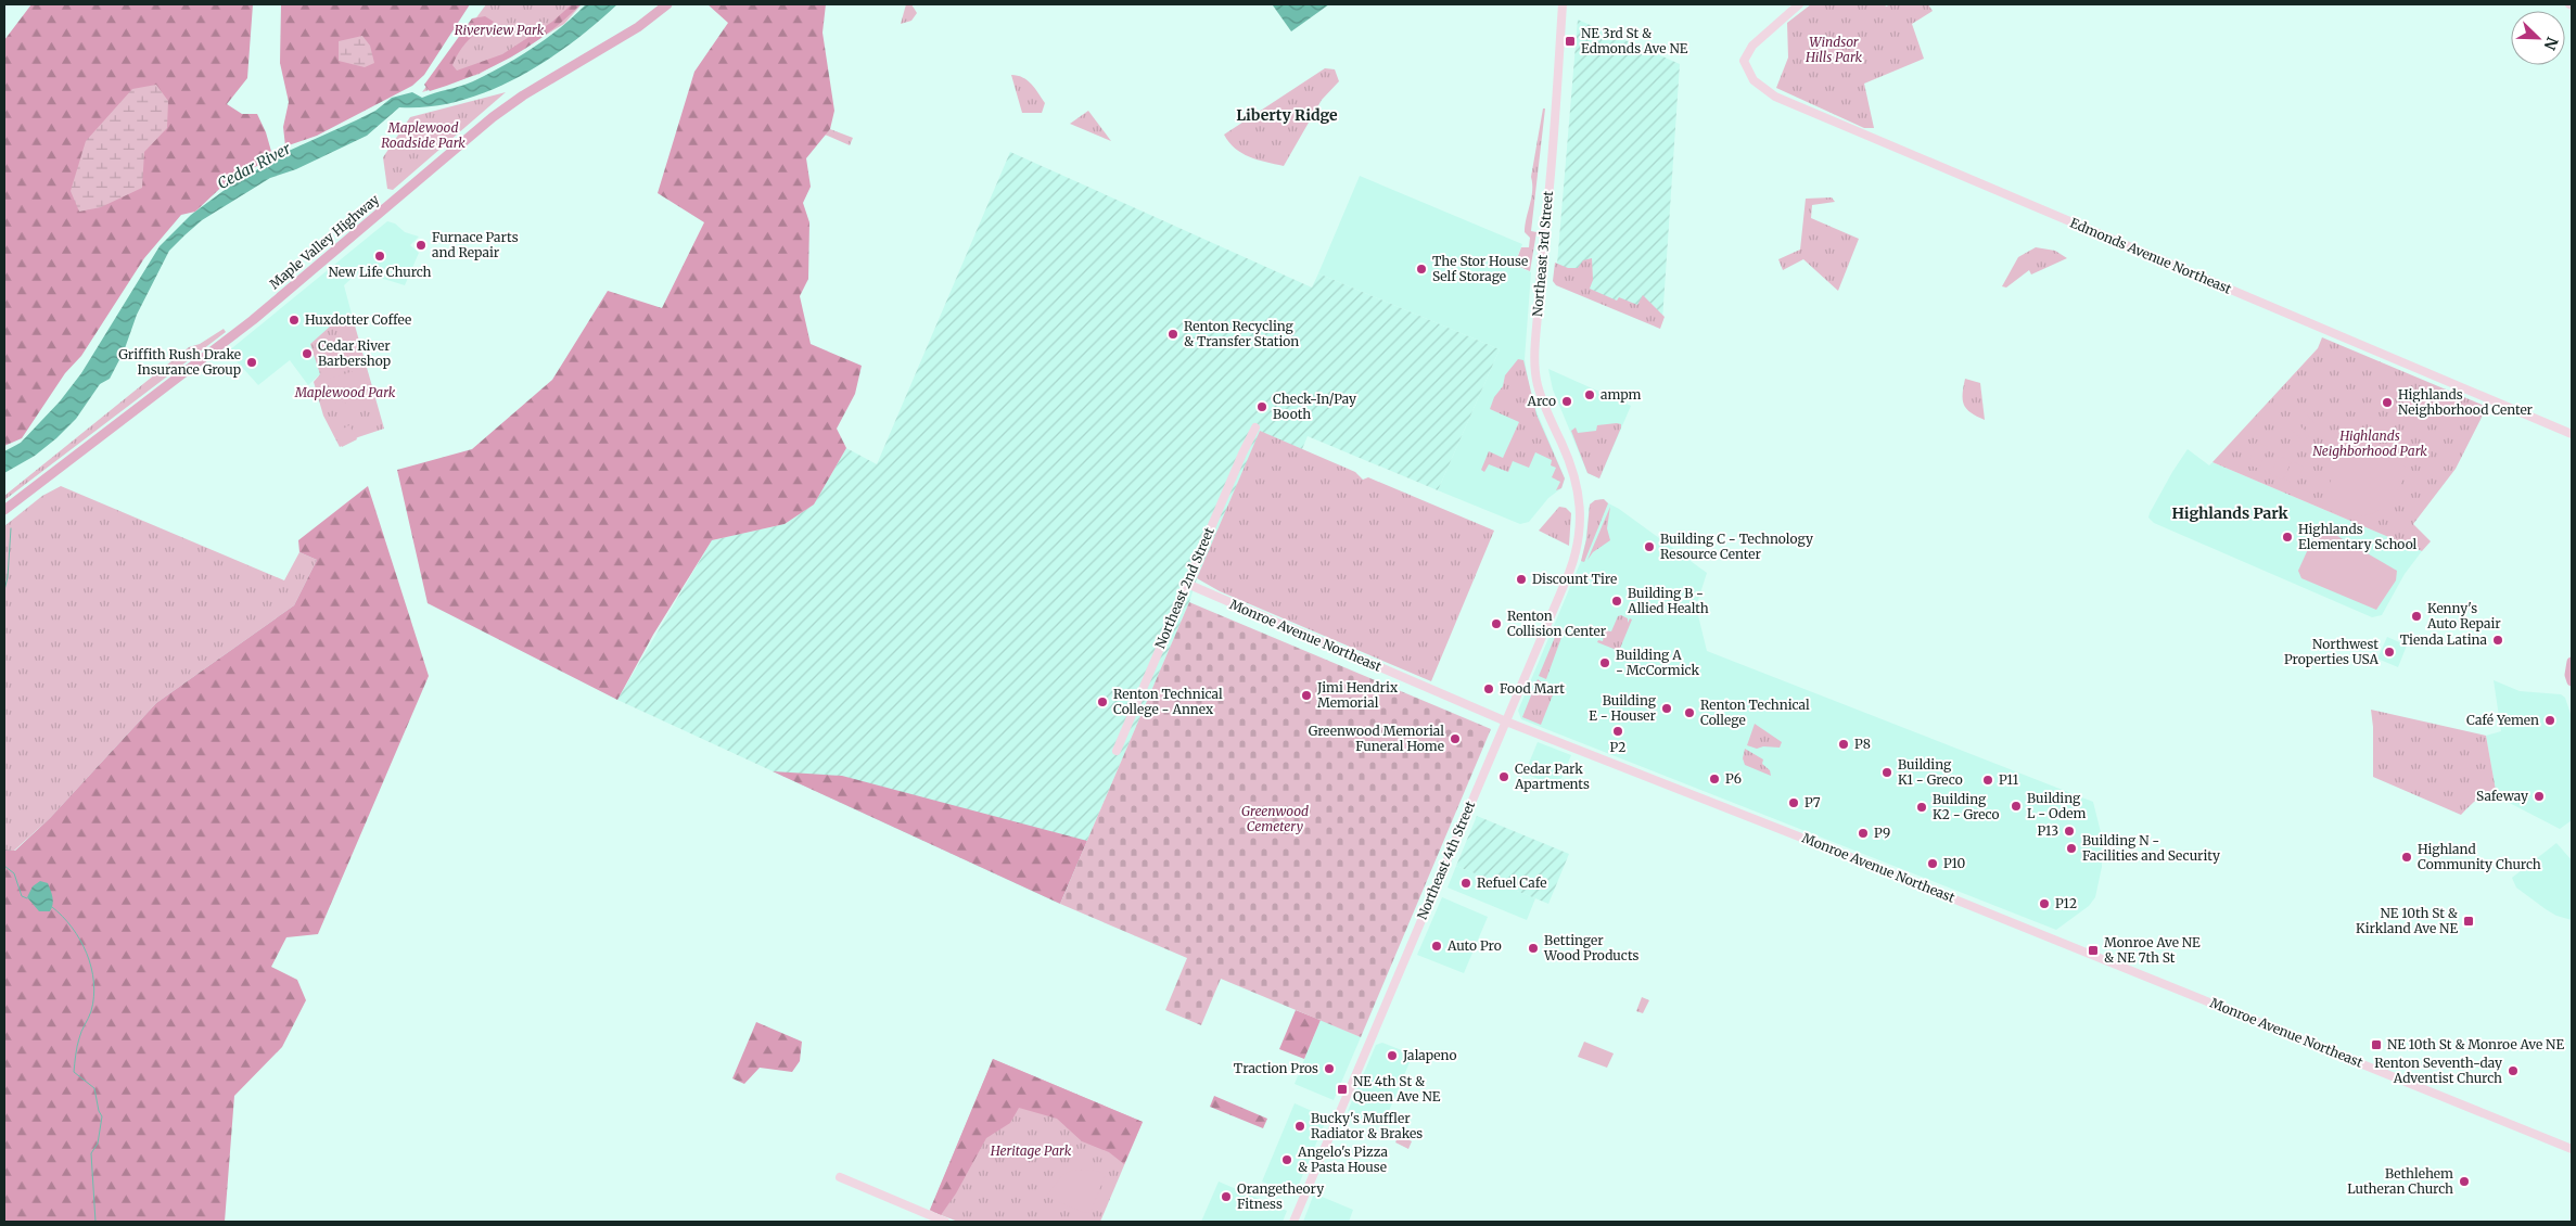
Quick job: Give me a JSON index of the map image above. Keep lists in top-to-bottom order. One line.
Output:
{"streets":{"main road":["Maple Valley Highway"],"street":["Northeast 3rd Street","Edmonds Avenue Northeast","Northeast 2nd Street","Monroe Avenue Northeast","Northeast 4th Street"]},"crossings":[["Northeast 3rd Street","Northeast 4th Street"],["Northeast 2nd Street","Monroe Avenue Northeast"],["Monroe Avenue Northeast","Northeast 4th Street"]],"districts":["Liberty Ridge","Highlands Park"],"water":["Cedar River"],"parks":["Riverview Park","Windsor Hills Park","Maplewood Roadside Park","Maplewood Park","Highlands Neighborhood Park","Greenwood Cemetery","Heritage Park"],"places":{"transit":["NE 3rd St & Edmonds Ave NE","NE 10th St & Kirkland Ave NE","Monroe Ave NE & NE 7th St","NE 10th St & Monroe Ave NE","NE 4th St & Queen Ave NE"],"other":["Furnace Parts and Repair","New Life Church","The Stor House Self Storage","Huxdotter Coffee","Renton Recycling & Transfer Station","Cedar River Barbershop","Griffith Rush Drake Insurance Group","ampm","Arco","Highlands Neighborhood Center","Check-In/Pay Booth","Highlands Elementary School","Building C - Technology Resource Center","Discount Tire","Building B - Allied Health","Kenny's Auto Repair","Renton Collision Center","Tienda Latina","Northwest Properties USA","Building A - McCormick","Food Mart","Jimi Hendrix Memorial","Renton Technical College - Annex","Building E - Houser","Renton Technical College","Café Yemen","P2","Greenwood Memorial Funeral Home","P8","Building K1 - Greco","Cedar Park Apartments","P6","P11","Safeway","P7","Building L - Odem","Building K2 - Greco","P13","P9","Building N - Facilities and Security","Highland Community Church","P10","Refuel Cafe","P12","Auto Pro","Bettinger Wood Products","Jalapeno","Traction Pros","Renton Seventh-day Adventist Church","Bucky's Muffler Radiator & Brakes","Angelo's Pizza & Pasta House","Bethlehem Lutheran Church","Orangetheory Fitness"]},"north":"bottom right"}
